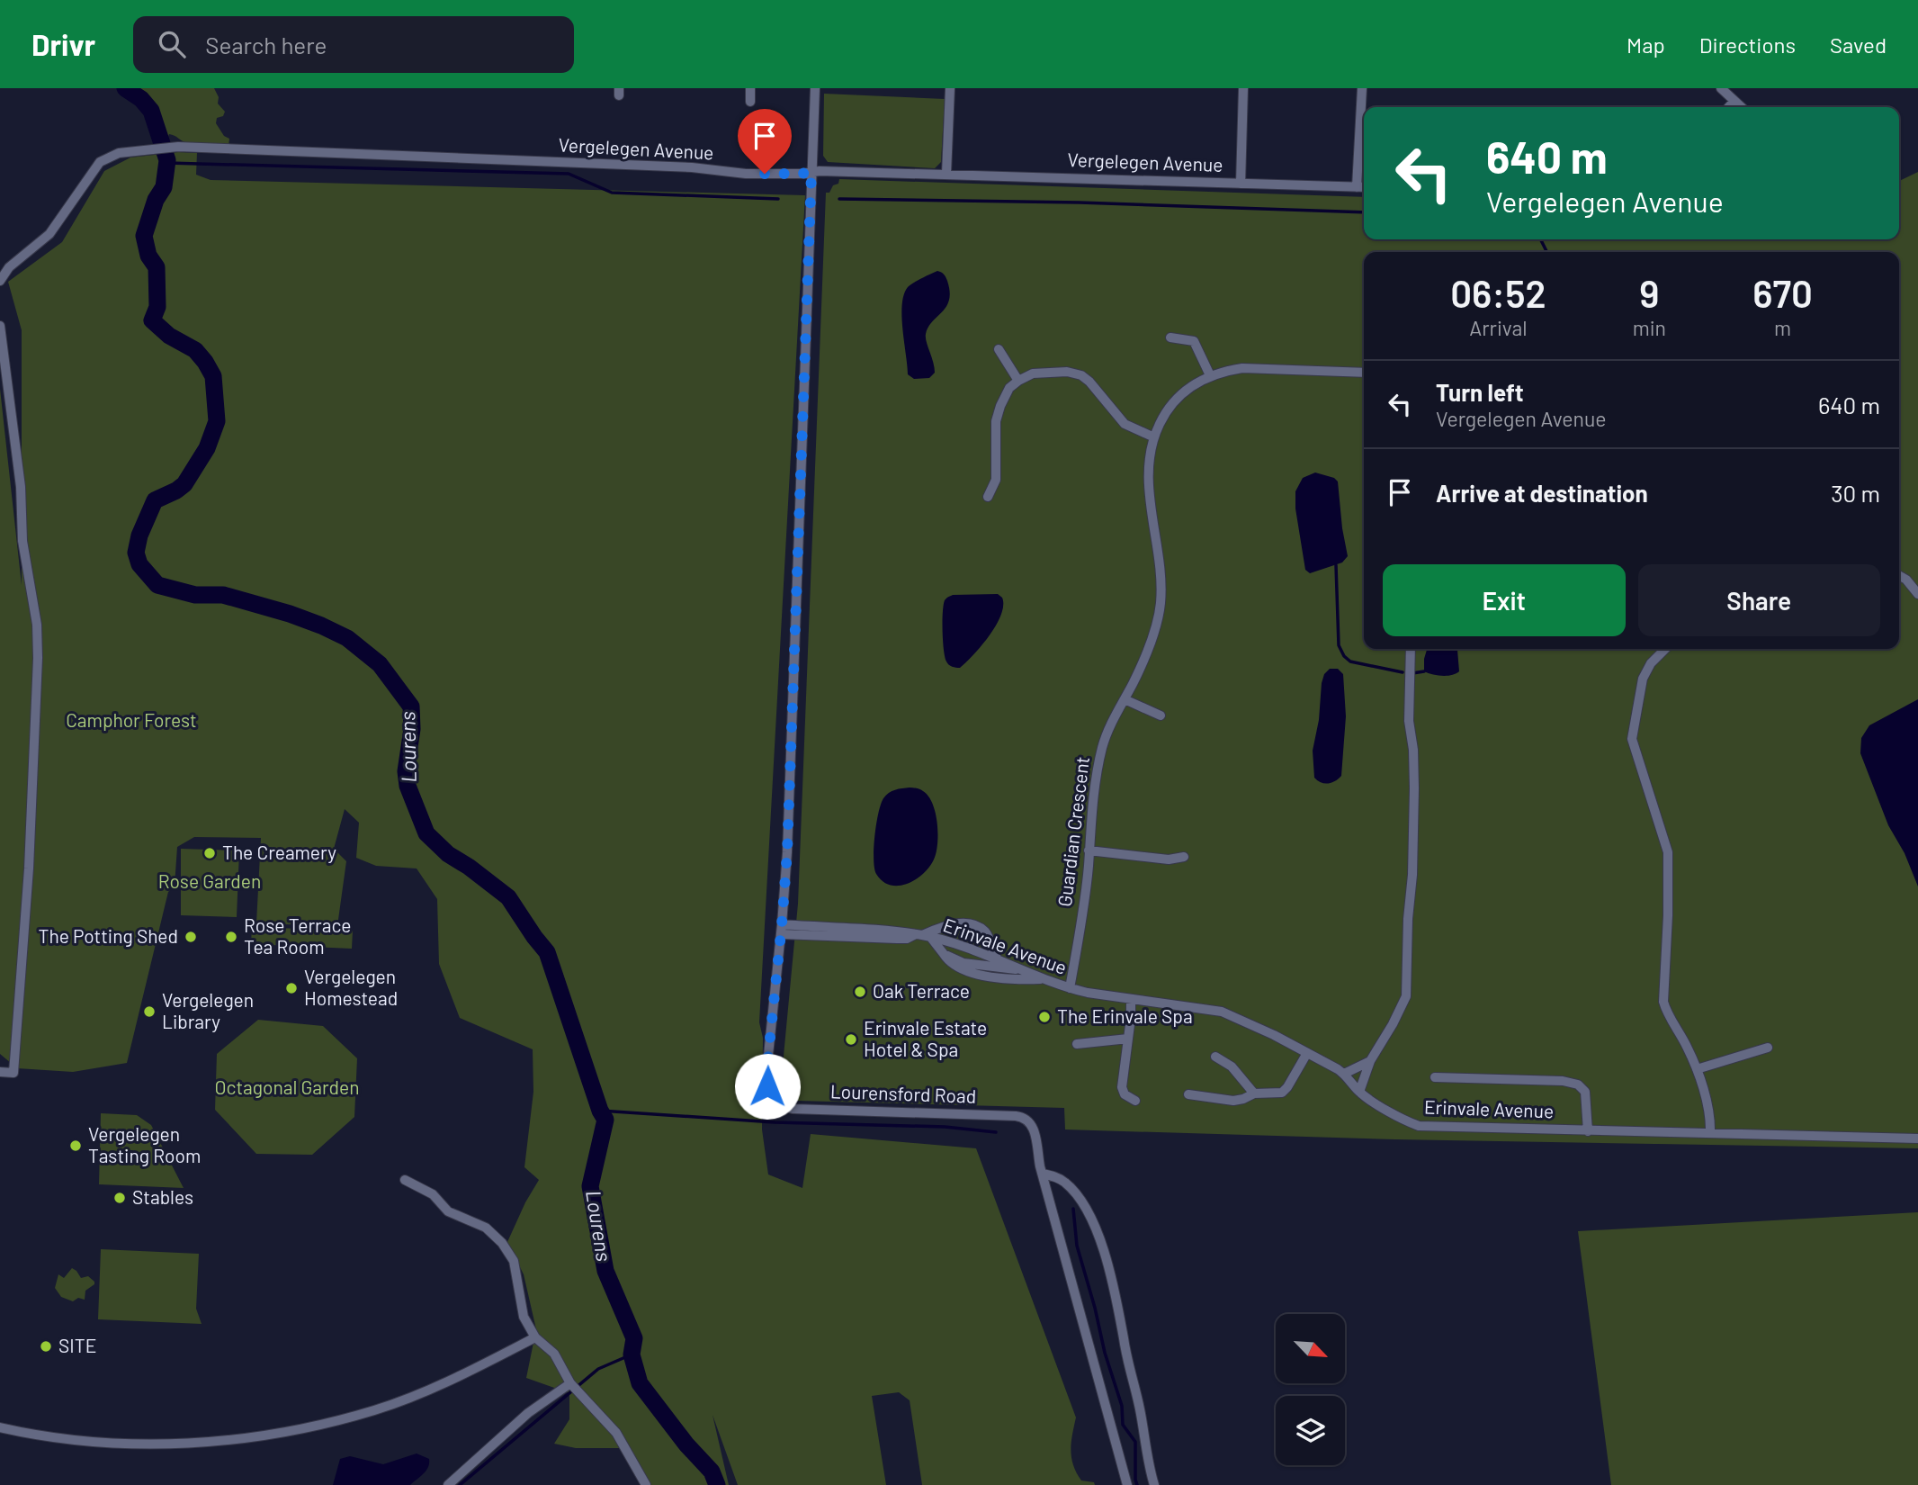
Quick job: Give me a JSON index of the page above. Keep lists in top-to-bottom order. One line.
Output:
{"streets":{"street":["Vergelegen Avenue","Guardian Crescent","Erinvale Avenue","Lourensford Road"]},"crossings":[["Vergelegen Avenue","Lourensford Road"],["Guardian Crescent","Erinvale Avenue"],["Erinvale Avenue","Lourensford Road"]],"water":["Lourens"],"parks":["Camphor Forest","Rose Garden","Octagonal Garden"],"places":["The Creamery","The Potting Shed","Rose Terrace Tea Room","Vergelegen Homestead","Oak Terrace","Vergelegen Library","The Erinvale Spa","Erinvale Estate Hotel & Spa","Vergelegen Tasting Room","Stables","SITE"],"north":"bottom right","page":{"header":"Drivr","search":"Search here","nav":["Map","Directions","Saved"],"turn":["640 m","Vergelegen Avenue"],"eta":["06:52","Arrival","9","min","670","m"],"list":[{"name":"Turn left","note":"Vergelegen Avenue","value":"640 m"},{"name":"Arrive at destination","value":"30 m"}],"buttons":["Exit","Share"]}}
